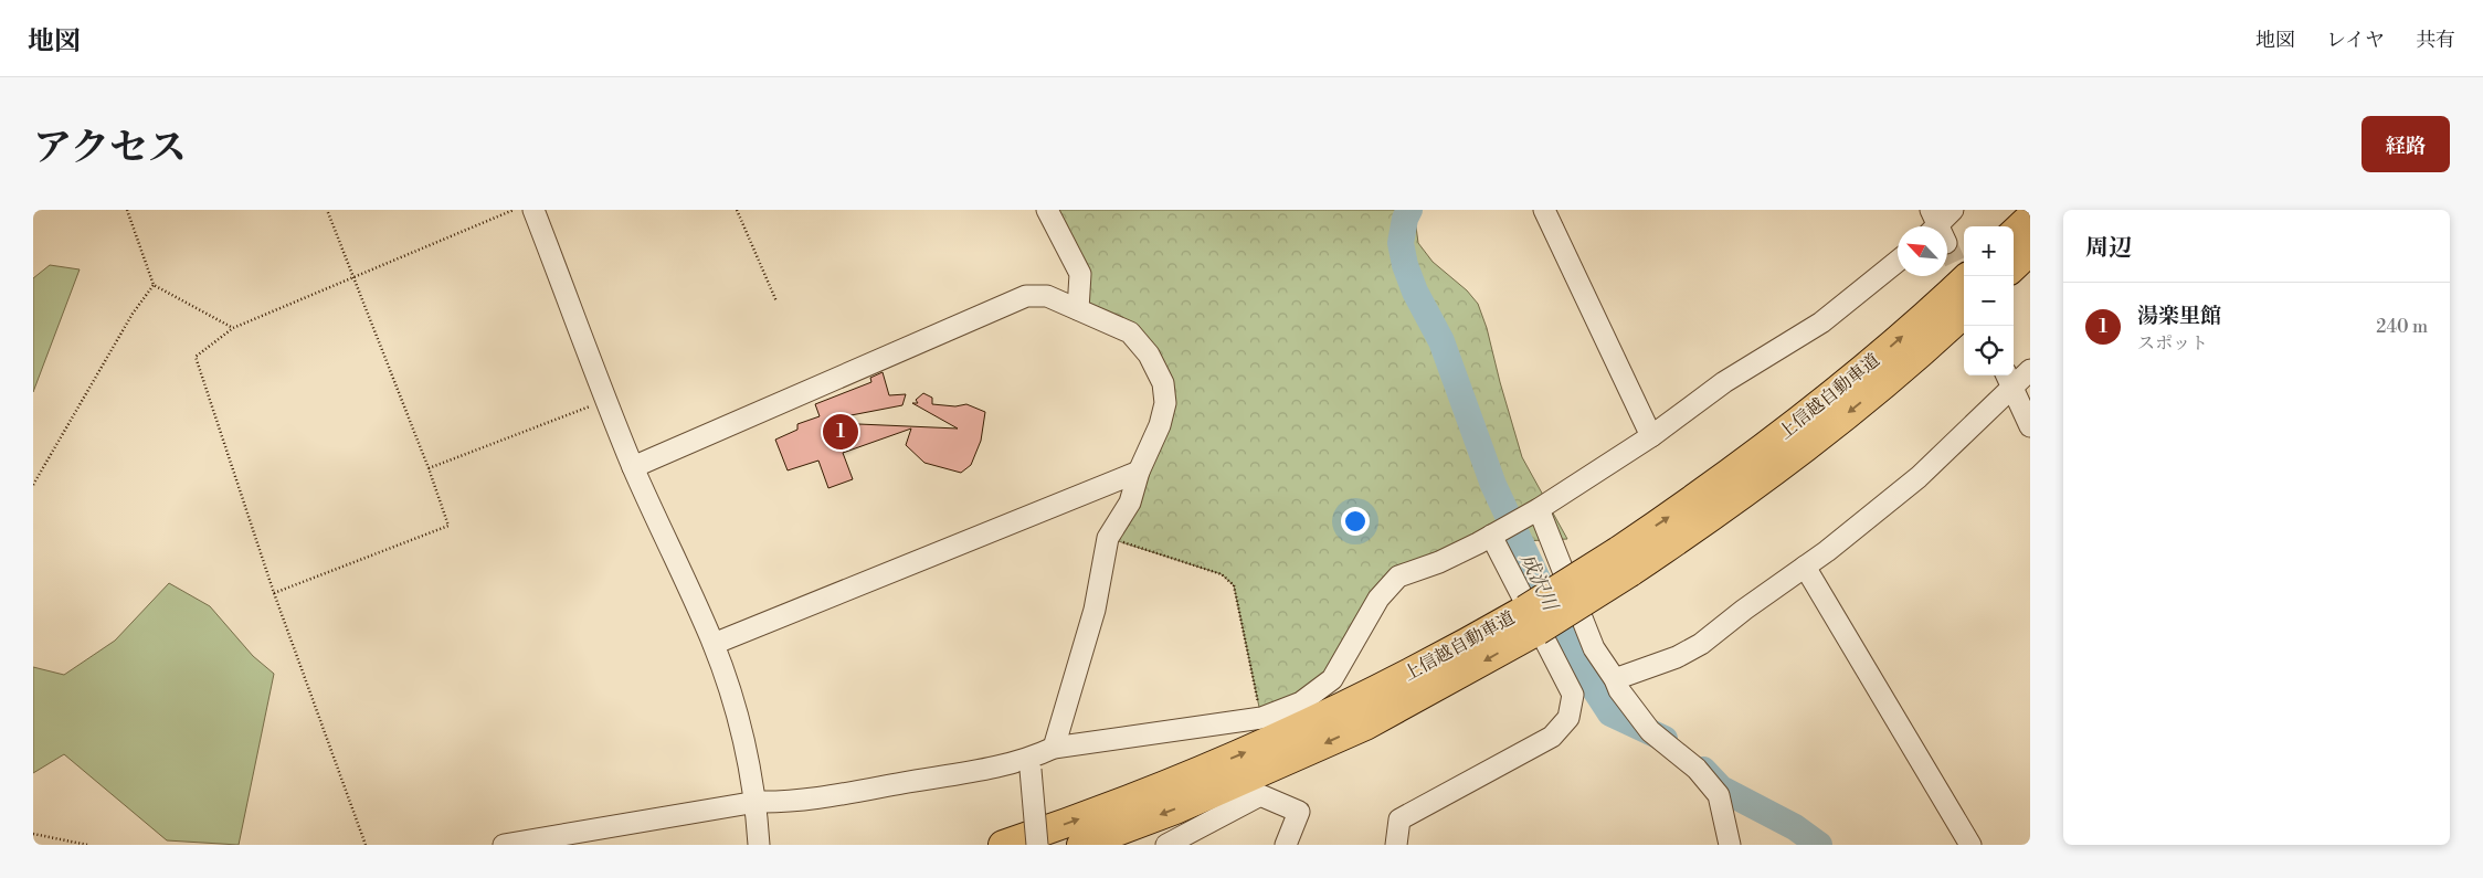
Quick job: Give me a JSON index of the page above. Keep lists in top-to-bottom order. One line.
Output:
{"streets":{"highway":["上信越自動車道"]},"water":["成沢川"],"north":"top left","page":{"header":"地図","nav":["地図","レイヤ","共有"],"title":"アクセス","buttons":"経路","heading":"周辺","map_buttons":["+","−"],"list":[{"mark":"1","name":"湯楽里館","note":"スポット","value":"240 m"}],"pins":"1"}}
